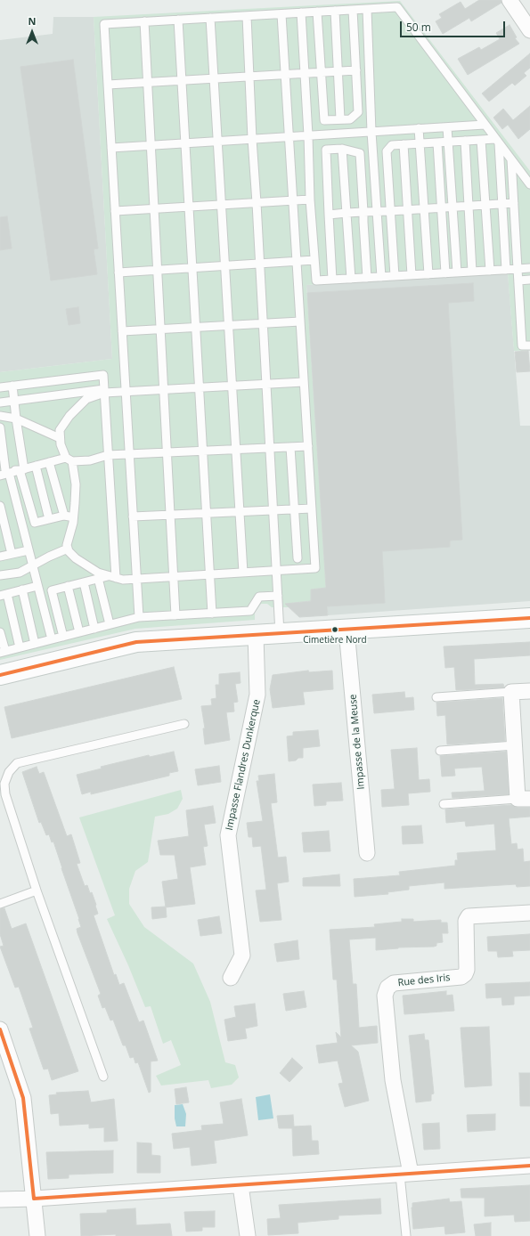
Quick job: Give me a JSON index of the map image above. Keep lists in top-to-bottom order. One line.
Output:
{"streets":{"street":["Impasse de la Meuse","Impasse Flandres Dunkerque","Rue des Iris"]},"places":["Cimetière Nord"],"scale_bar":"50 m","north":"top"}
